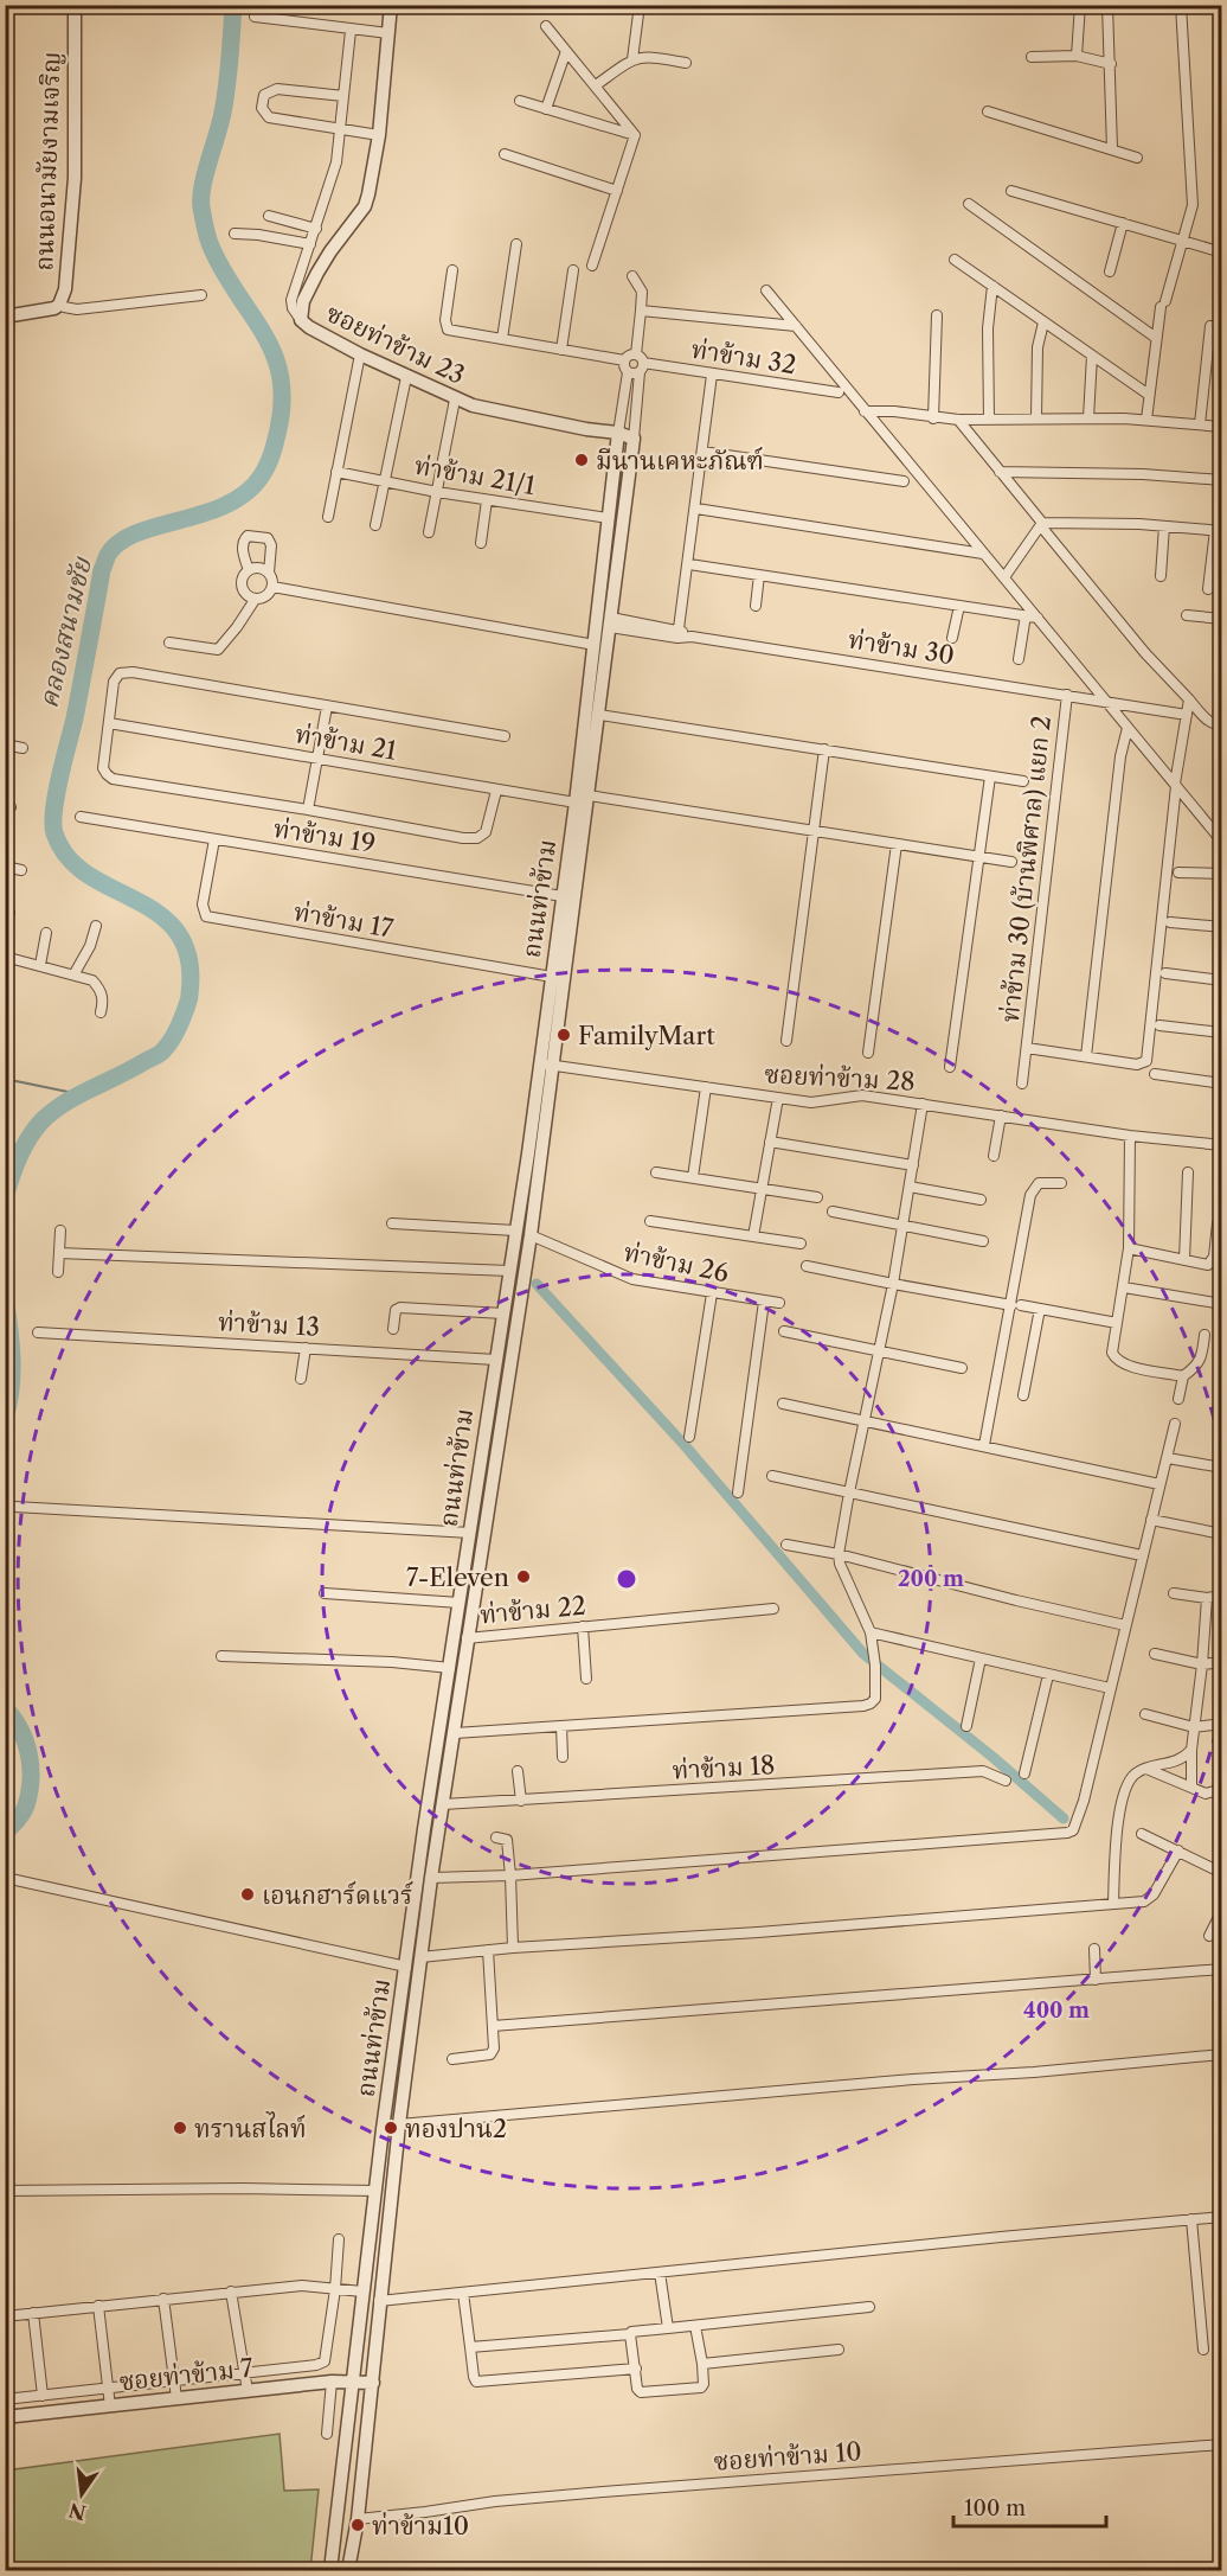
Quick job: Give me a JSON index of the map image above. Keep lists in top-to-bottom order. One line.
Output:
{"streets":{"street":["ถนนอนามัยงามเจริญ","ซอยท่าข้าม 23","ท่าข้าม 32","ท่าข้าม 21/1","ท่าข้าม 30","ท่าข้าม 21","ท่าข้าม 19","ท่าข้าม 30 (บ้านพิศาล) แยก 2","ถนนท่าข้าม","ท่าข้าม 17","ซอยท่าข้าม 28","ท่าข้าม 26","ท่าข้าม 13","ท่าข้าม 22","ท่าข้าม 18","ซอยท่าข้าม 7","ซอยท่าข้าม 10"]},"crossings":[["ซอยท่าข้าม 23","ถนนท่าข้าม"],["ท่าข้าม 32","ถนนท่าข้าม"],["ท่าข้าม 21/1","ถนนท่าข้าม"],["ท่าข้าม 30","ท่าข้าม 30 (บ้านพิศาล) แยก 2"],["ท่าข้าม 30","ถนนท่าข้าม"],["ท่าข้าม 21","ถนนท่าข้าม"],["ท่าข้าม 19","ถนนท่าข้าม"],["ท่าข้าม 19","ท่าข้าม 17"],["ถนนท่าข้าม","ท่าข้าม 17"],["ถนนท่าข้าม","ซอยท่าข้าม 28"],["ถนนท่าข้าม","ท่าข้าม 26"],["ถนนท่าข้าม","ท่าข้าม 13"],["ถนนท่าข้าม","ท่าข้าม 22"],["ถนนท่าข้าม","ท่าข้าม 18"],["ถนนท่าข้าม","ซอยท่าข้าม 7"],["ถนนท่าข้าม","ซอยท่าข้าม 10"]],"water":["คลองสนามชัย"],"places":["มีนานเคหะภัณฑ์","FamilyMart","7-Eleven","เอนกฮาร์ดแวร์","ทรานสไลท์","ทองปาน2","ท่าข้าม10"],"scale_bar":"100 m","north":"bottom","rings":["200 m","400 m"]}
